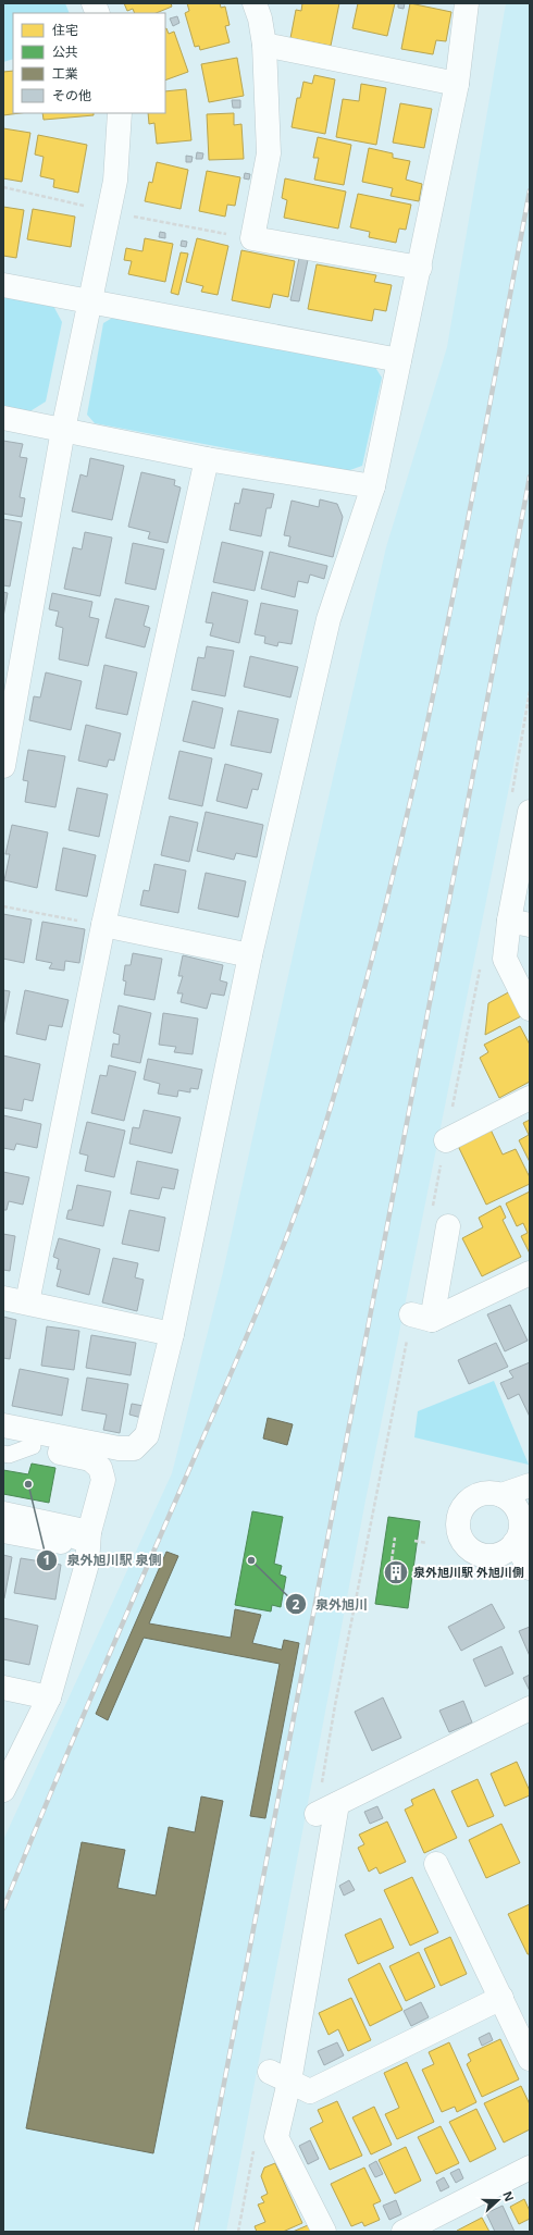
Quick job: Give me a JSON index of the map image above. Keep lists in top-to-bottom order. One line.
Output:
{"places":{"other":["泉外旭川駅 泉側","泉外旭川"],"building":["泉外旭川駅 外旭川側"]},"legend":["住宅","公共","工業","その他"],"north":"right"}
